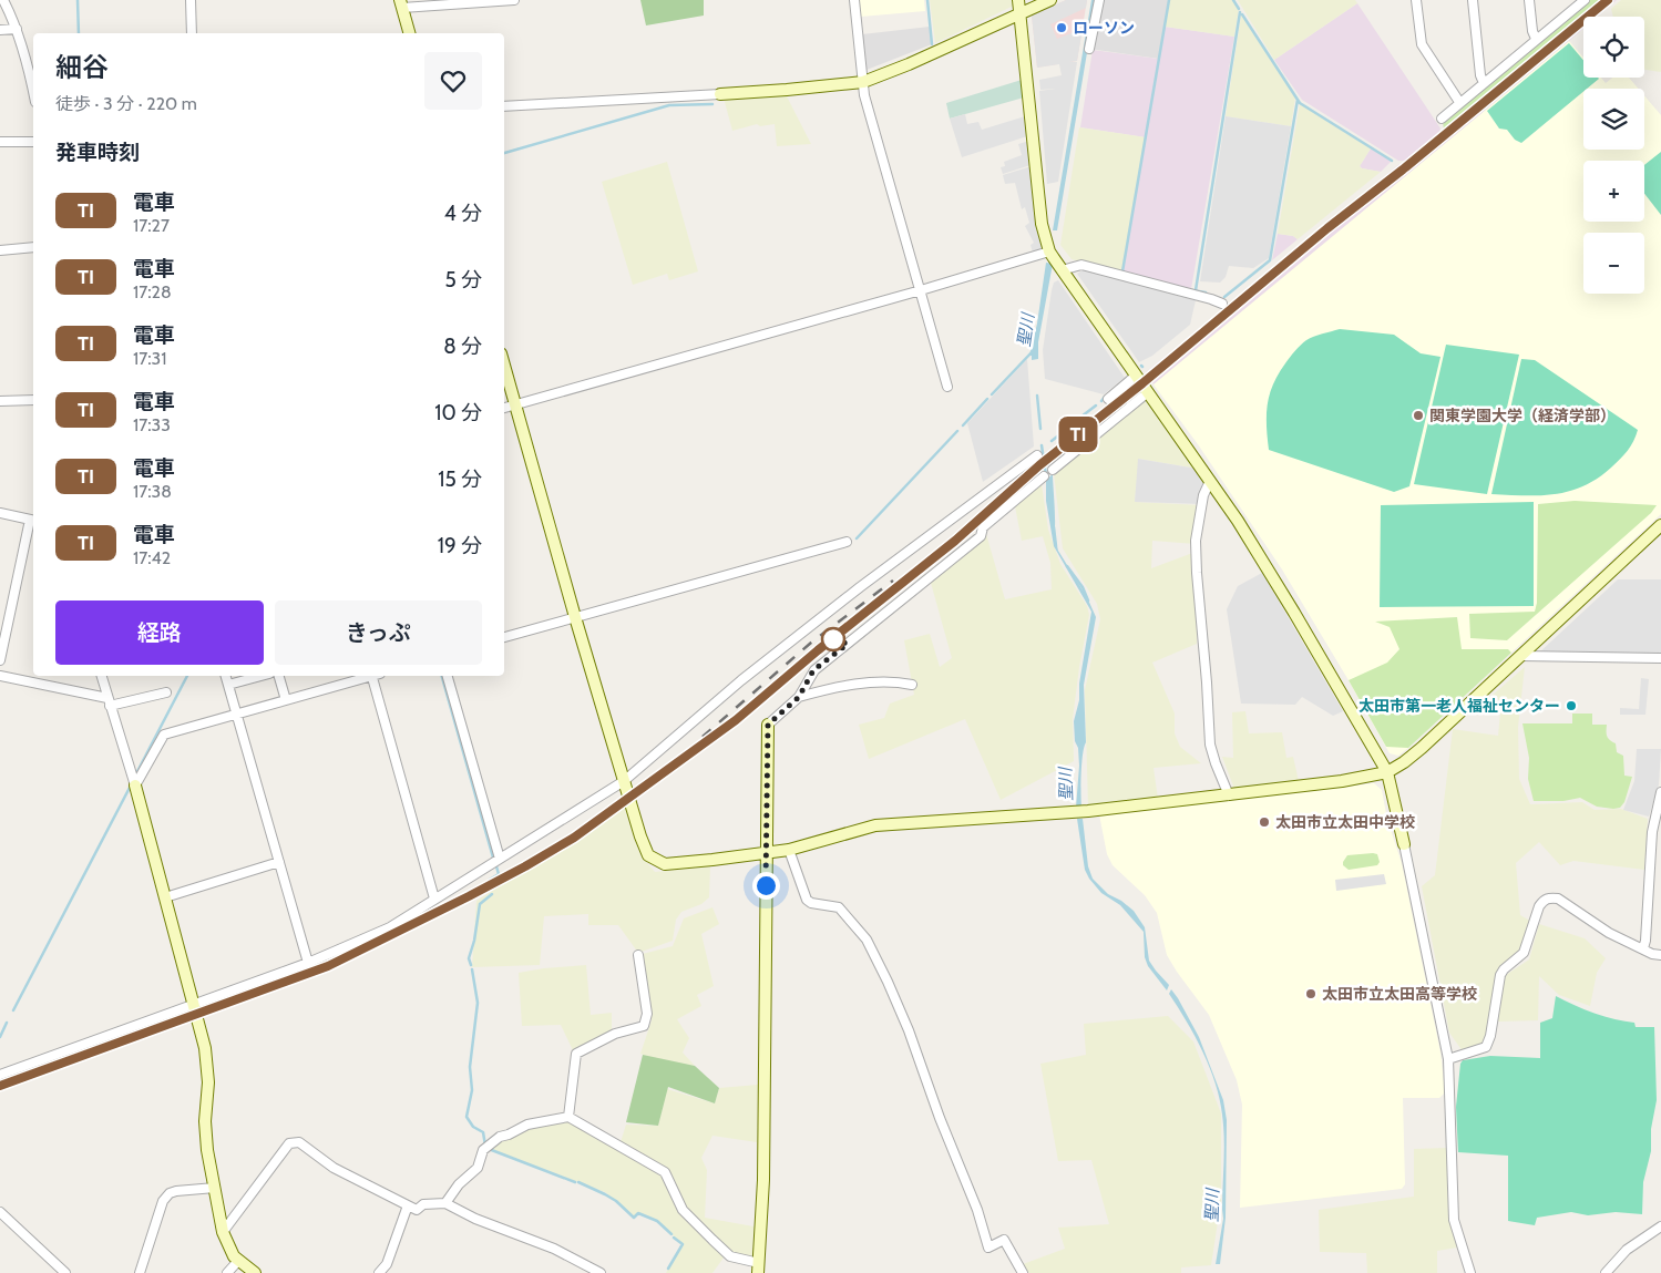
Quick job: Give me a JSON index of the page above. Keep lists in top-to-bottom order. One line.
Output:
{"water":["聖川"],"places":["ローソン","関東学園大学（経済学部）","太田市第一老人福祉センター","太田市立太田中学校","太田市立太田高等学校"],"page":{"on_map":"TI","map_buttons":["+","−"],"heading":[["細谷","徒歩 · 3 分 · 220 m"],"発車時刻"],"list":[{"mark":"TI","name":"電車","note":"17:27","value":"4 分"},{"mark":"TI","name":"電車","note":"17:28","value":"5 分"},{"mark":"TI","name":"電車","note":"17:31","value":"8 分"},{"mark":"TI","name":"電車","note":"17:33","value":"10 分"},{"mark":"TI","name":"電車","note":"17:38","value":"15 分"},{"mark":"TI","name":"電車","note":"17:42","value":"19 分"}],"buttons":["経路","きっぷ"]}}
